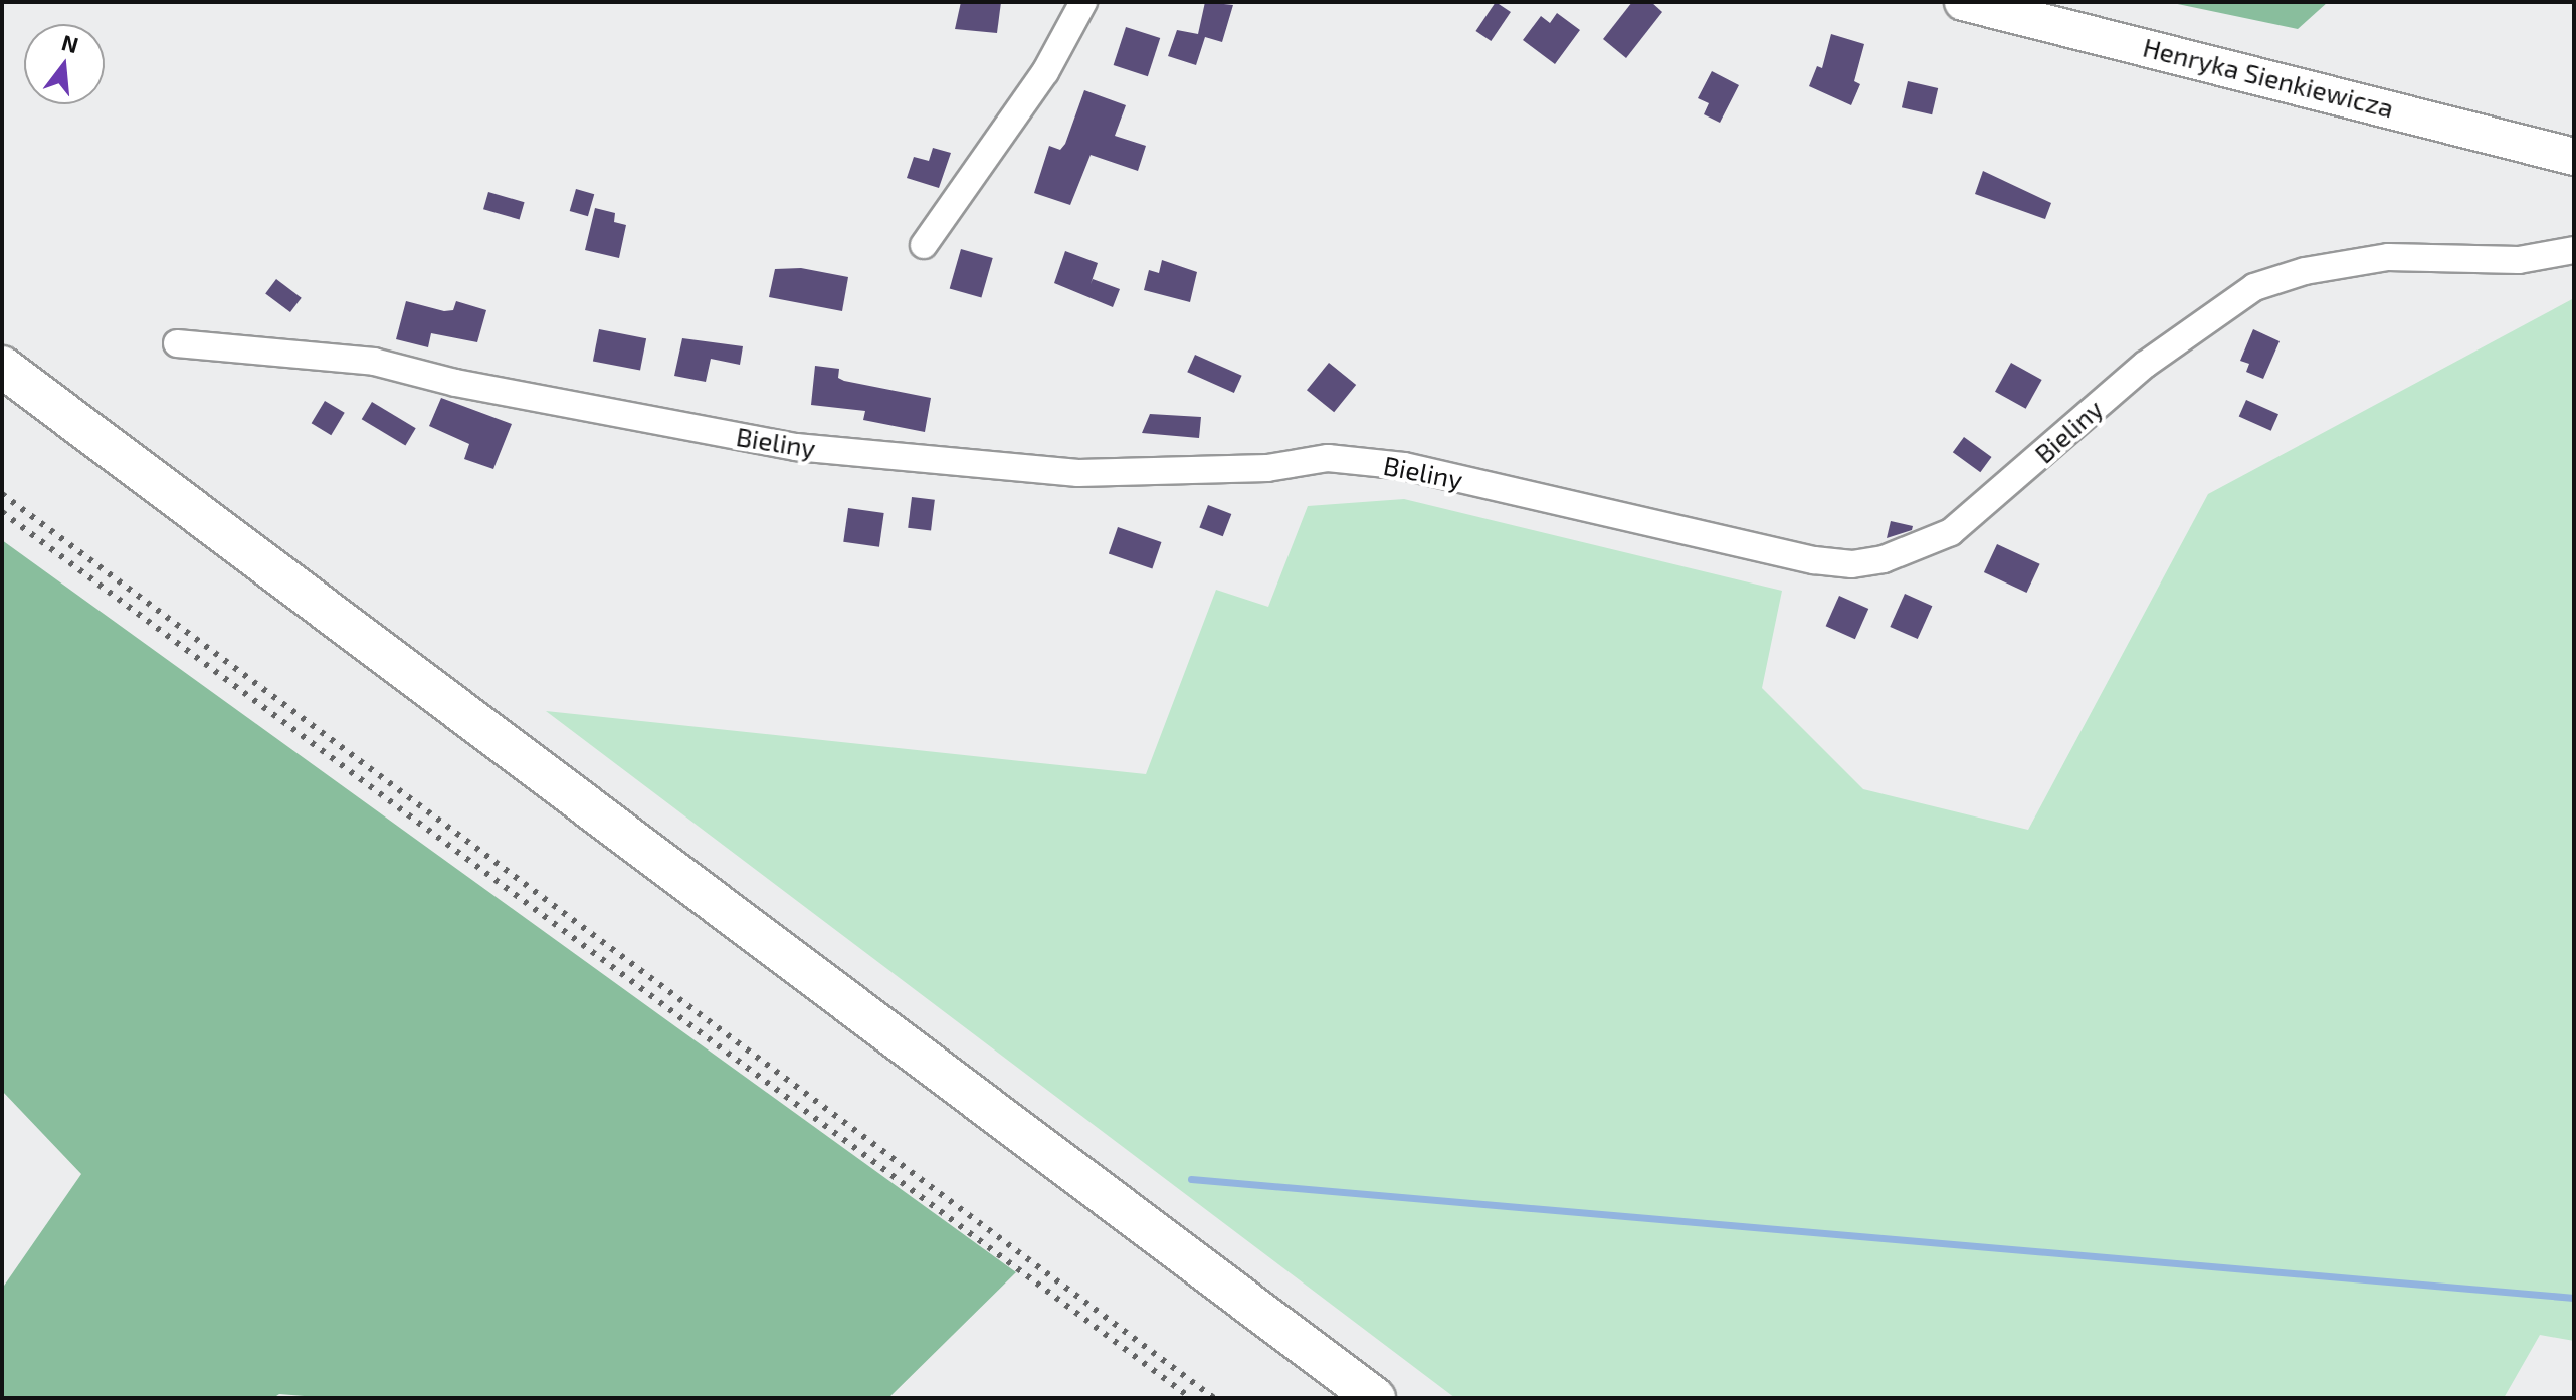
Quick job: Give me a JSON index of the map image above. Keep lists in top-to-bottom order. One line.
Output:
{"streets":{"main road":["Henryka Sienkiewicza"],"street":["Bieliny"]},"north":"top"}
